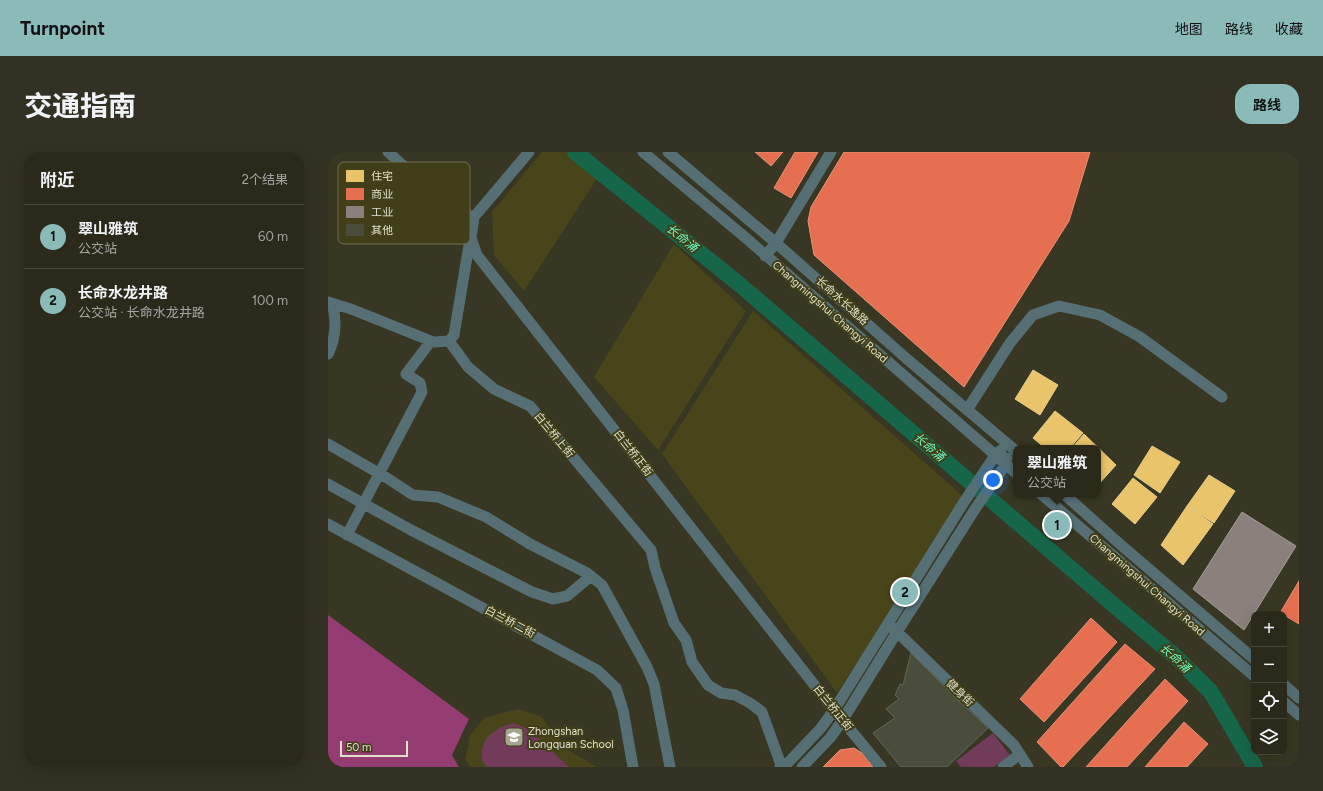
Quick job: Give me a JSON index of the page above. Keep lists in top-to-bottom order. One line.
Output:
{"streets":{"street":["长命水长逸路","Changmingshui Changyi Road","白兰桥上街","白兰桥正街","白兰桥二街","健身街"]},"water":["长命涌"],"places":{"school or university":["Zhongshan Longquan School"]},"legend":["住宅","商业","工业","其他"],"scale_bar":"50 m","page":{"header":"Turnpoint","nav":["地图","路线","收藏"],"title":"交通指南","buttons":"路线","heading":["附近","2个结果"],"list":[{"mark":"1","name":"翠山雅筑","note":"公交站","value":"60 m"},{"mark":"2","name":"长命水龙井路","note":"公交站 · 长命水龙井路","value":"100 m"}],"popup":["翠山雅筑","公交站"],"pins":["1","2"],"map_buttons":["+","−"],"scale":"50 m"}}
